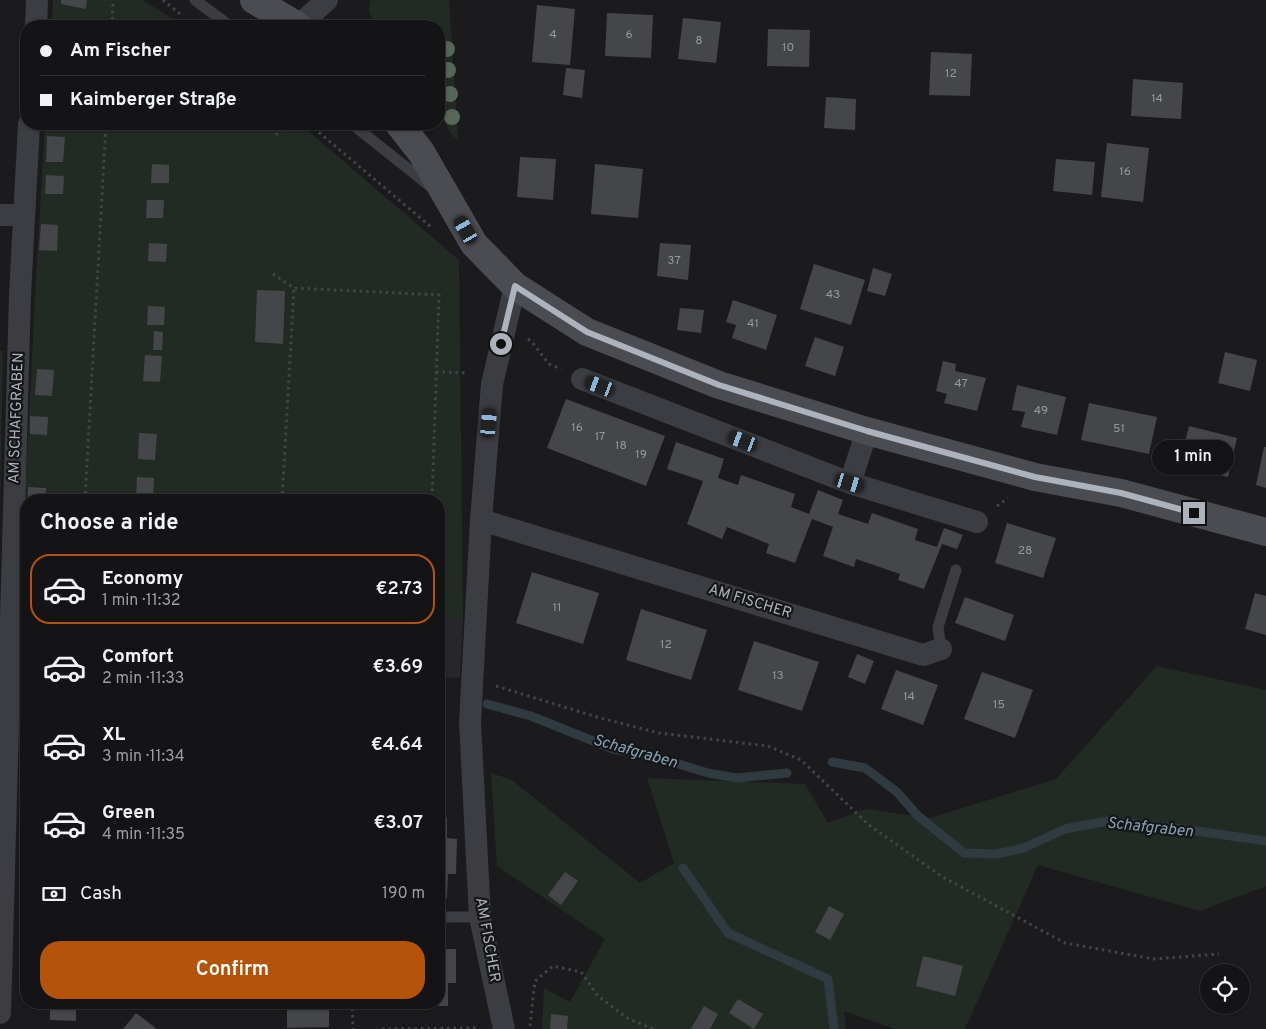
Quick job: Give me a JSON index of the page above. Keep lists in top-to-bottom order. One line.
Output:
{"streets":{"street":["AM SCHAFGRABEN","AM FISCHER"]},"water":["Schafgraben"],"house_numbers":["4","6","8","10","12","14","16","37","43","41","47","49","16","51","17","18","19","28","11","12","13","14","15"],"page":{"banner":["Am Fischer","Kaimberger Straße"],"bubble":"1 min","heading":"Choose a ride","list":[{"name":"Economy","note":"1 min · 11:32","value":"€2.73"},{"name":"Comfort","note":"2 min · 11:33","value":"€3.69"},{"name":"XL","note":"3 min · 11:34","value":"€4.64"},{"name":"Green","note":"4 min · 11:35","value":"€3.07"}],"pay":["Cash","190 m"],"buttons":"Confirm"}}
